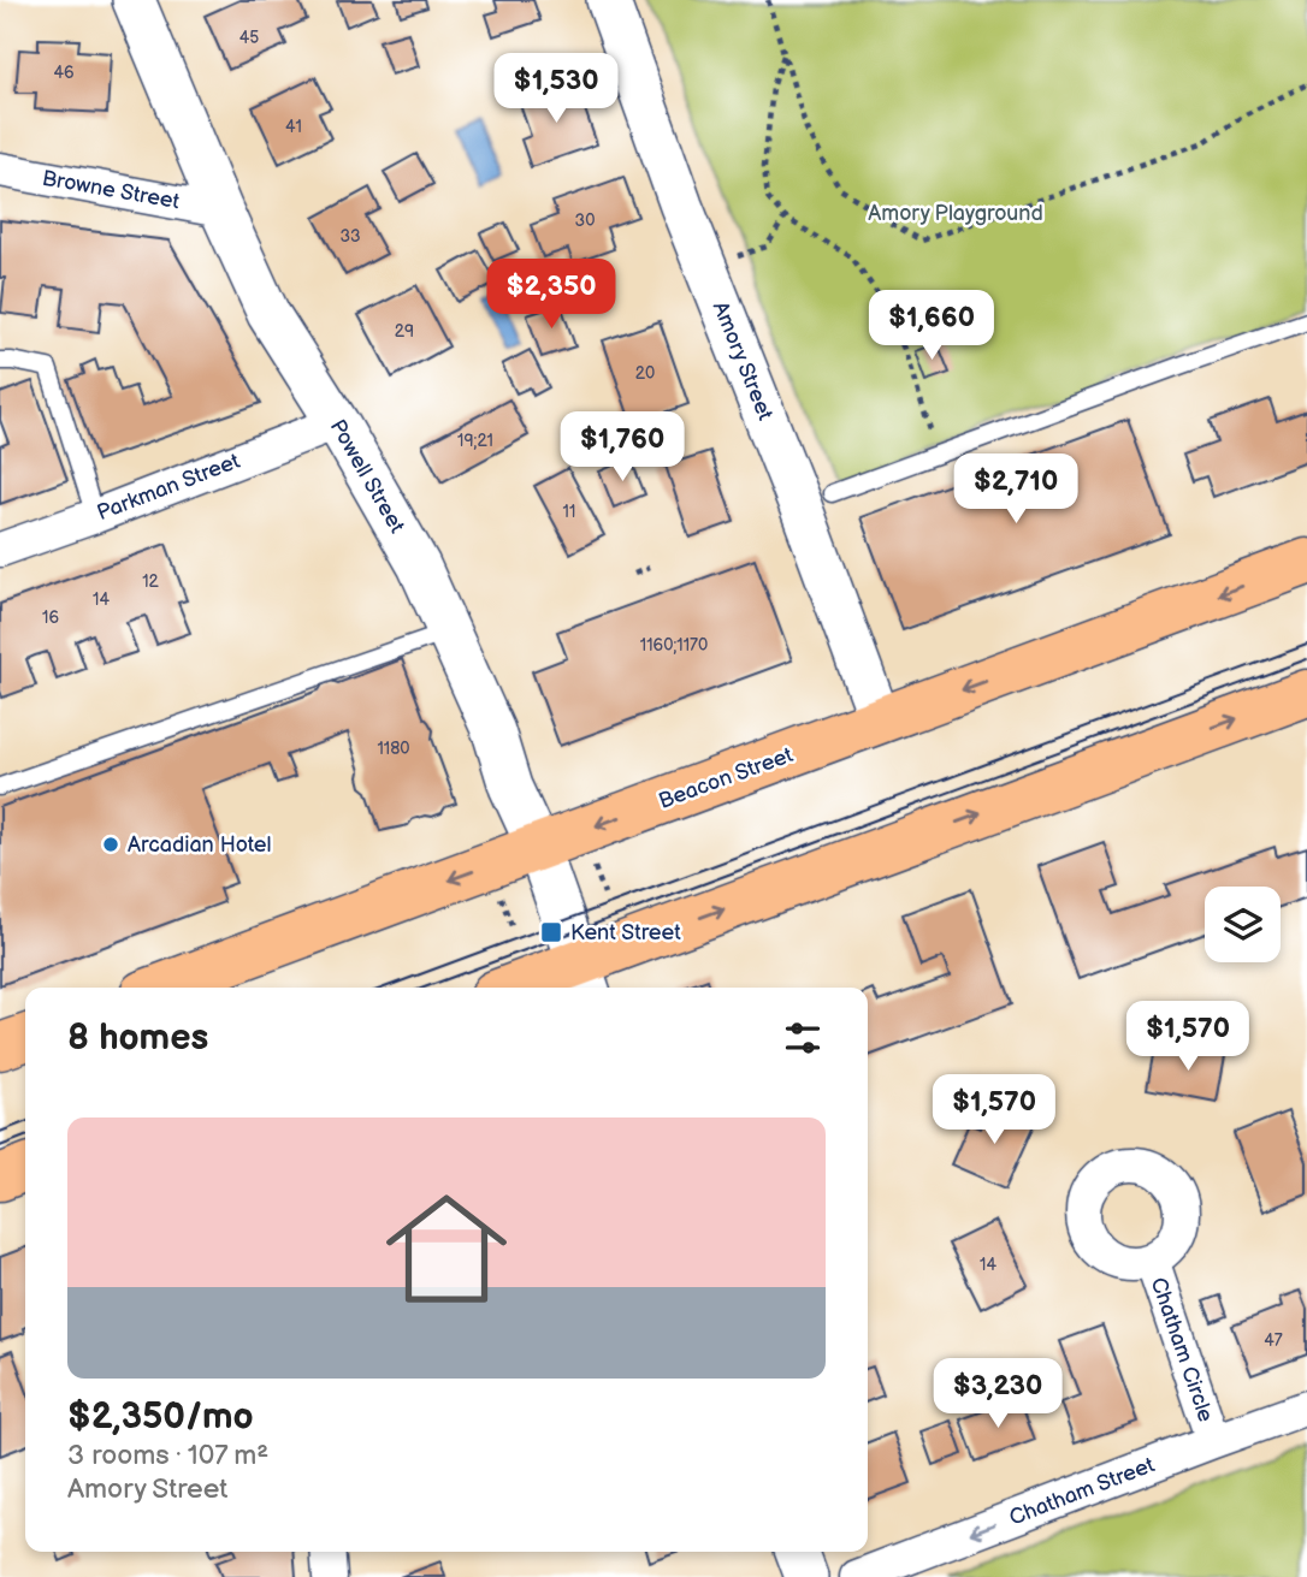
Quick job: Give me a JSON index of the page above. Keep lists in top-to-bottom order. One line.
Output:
{"streets":{"main road":["Beacon Street"],"street":["Browne Street","Amory Street","Powell Street","Parkman Street","Chatham Circle","Chatham Street"]},"crossings":[["Browne Street","Powell Street"],["Amory Street","Beacon Street"],["Powell Street","Parkman Street"],["Powell Street","Beacon Street"],["Chatham Circle","Chatham Street"]],"one_way":["Chatham Street"],"parks":["Amory Playground"],"places":{"other":["Arcadian Hotel"],"transit":["Kent Street"]},"house_numbers":["45","46","41","30","33","29","20","19;21","11","12","14","16","1160;1170","1180","14","47"],"page":{"price":["$1,530","$2,350","$1,660","$1,760","$2,710","$1,570","$1,570","$3,230"],"heading":"8 homes","list":[{"name":"$2,350/mo","note":"3 rooms · 107 m² · Amory Street"}]}}
